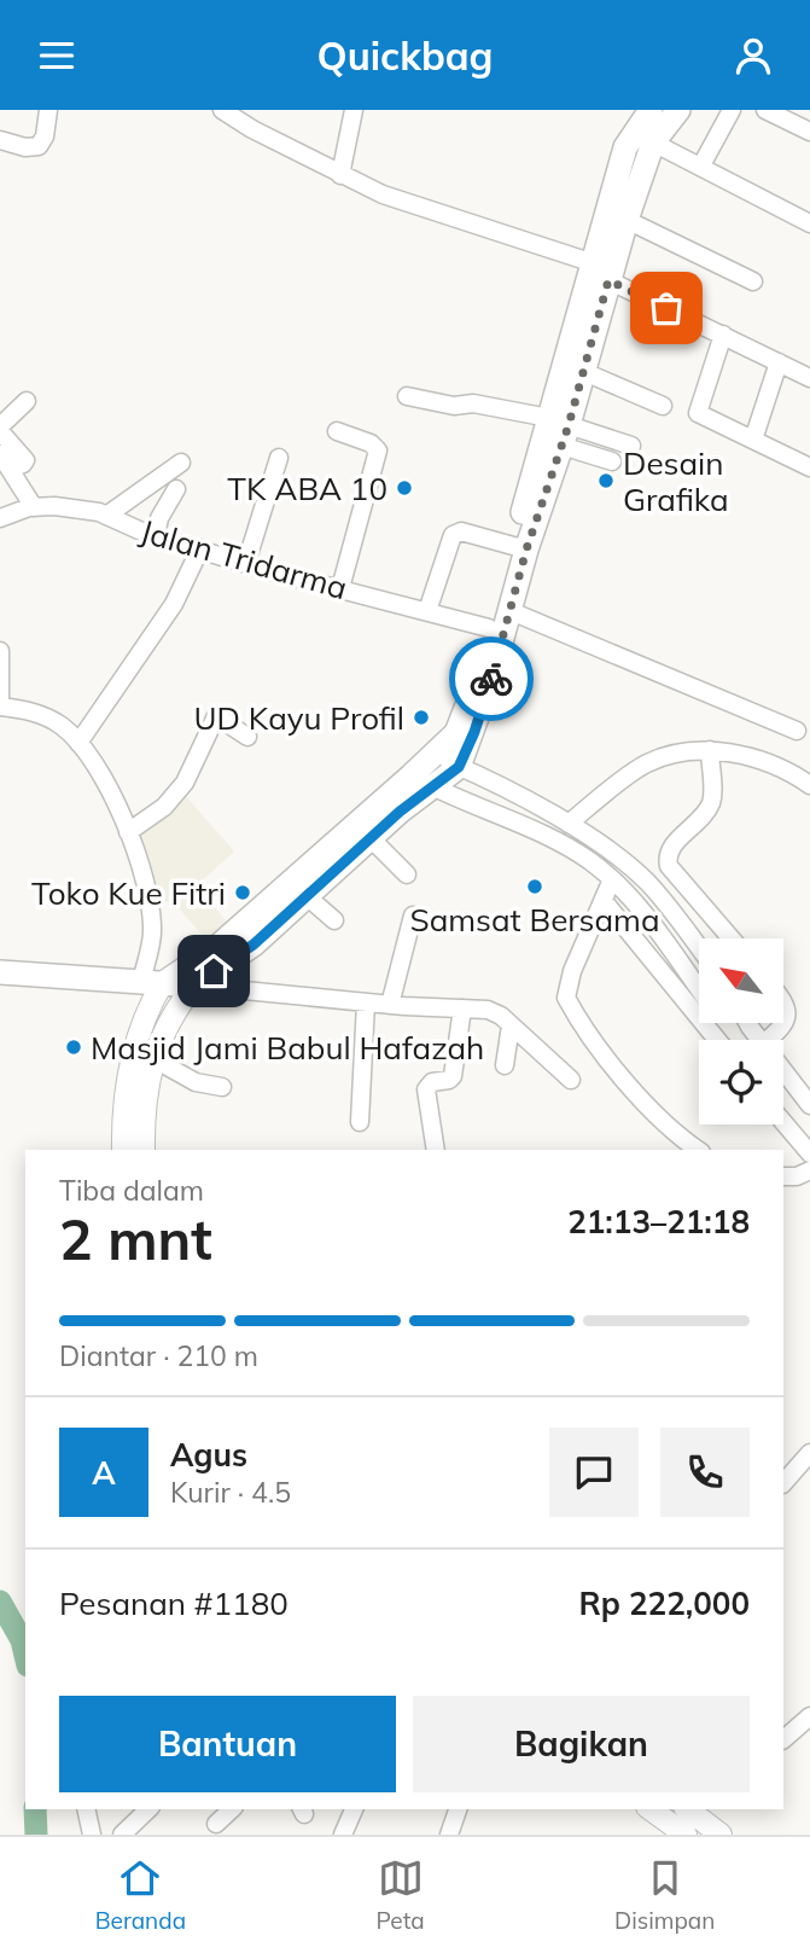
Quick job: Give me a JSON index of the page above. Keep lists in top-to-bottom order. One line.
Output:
{"streets":{"street":["Jalan Tridarma"]},"places":["Desain Grafika","TK ABA 10","UD Kayu Profil","Samsat Bersama","Toko Kue Fitri","Masjid Jami Babul Hafazah"],"north":"top left","page":{"header":"Quickbag","heading":["2 mnt","Tiba dalam","21:13–21:18"],"panel":["Agus","Kurir · 4.5","Pesanan #1180","Rp 222,000"],"bar":"Diantar · 210 m","round":"A","buttons":["Bantuan","Bagikan"],"tabs":["Beranda","Peta","Disimpan"]}}
